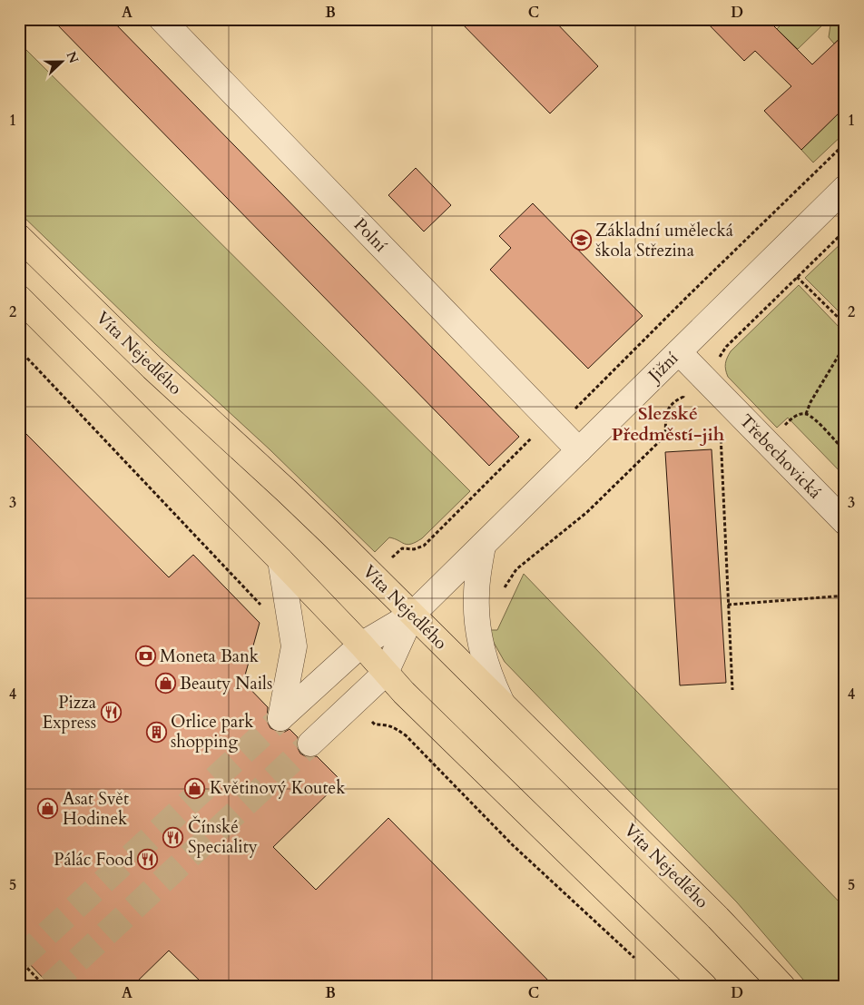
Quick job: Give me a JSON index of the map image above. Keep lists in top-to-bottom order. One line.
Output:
{"streets":{"main road":["Víta Nejedlého"],"street":["Polní","Jižní","Třebechovická"]},"crossings":[["Polní","Jižní"],["Víta Nejedlého","Jižní"],["Jižní","Třebechovická"]],"districts":["Slezské Předměstí-jih"],"places":{"school or university":["Základní umělecká škola Střezina"],"bank":["Moneta Bank"],"shop":["Beauty Nails","Květinový Koutek","Asat Svět Hodinek"],"restaurant":["Pizza Express","Čínské Speciality","Pálác Food"],"building":["Orlice park shopping"]},"north":"right","grid":{"columns":["A","B","C","D"],"rows":["1","2","3","4","5"]}}
